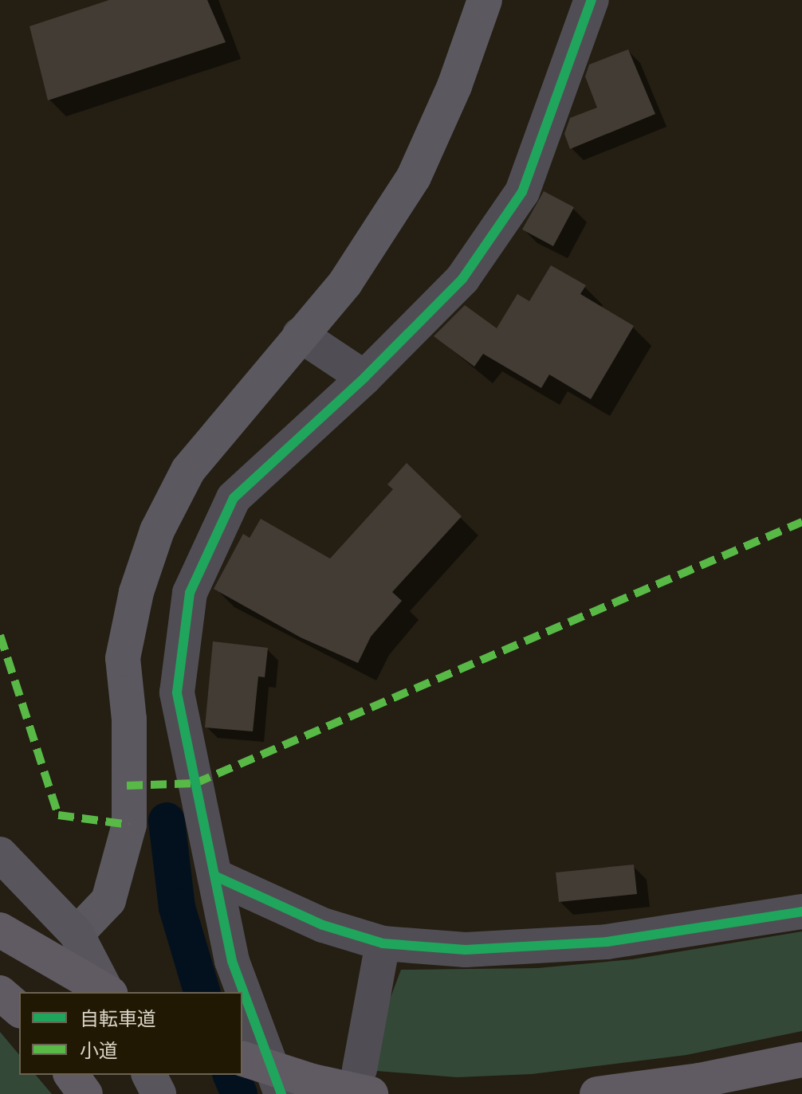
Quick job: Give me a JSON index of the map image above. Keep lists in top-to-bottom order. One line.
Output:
{"legend":["自転車道","小道"]}
